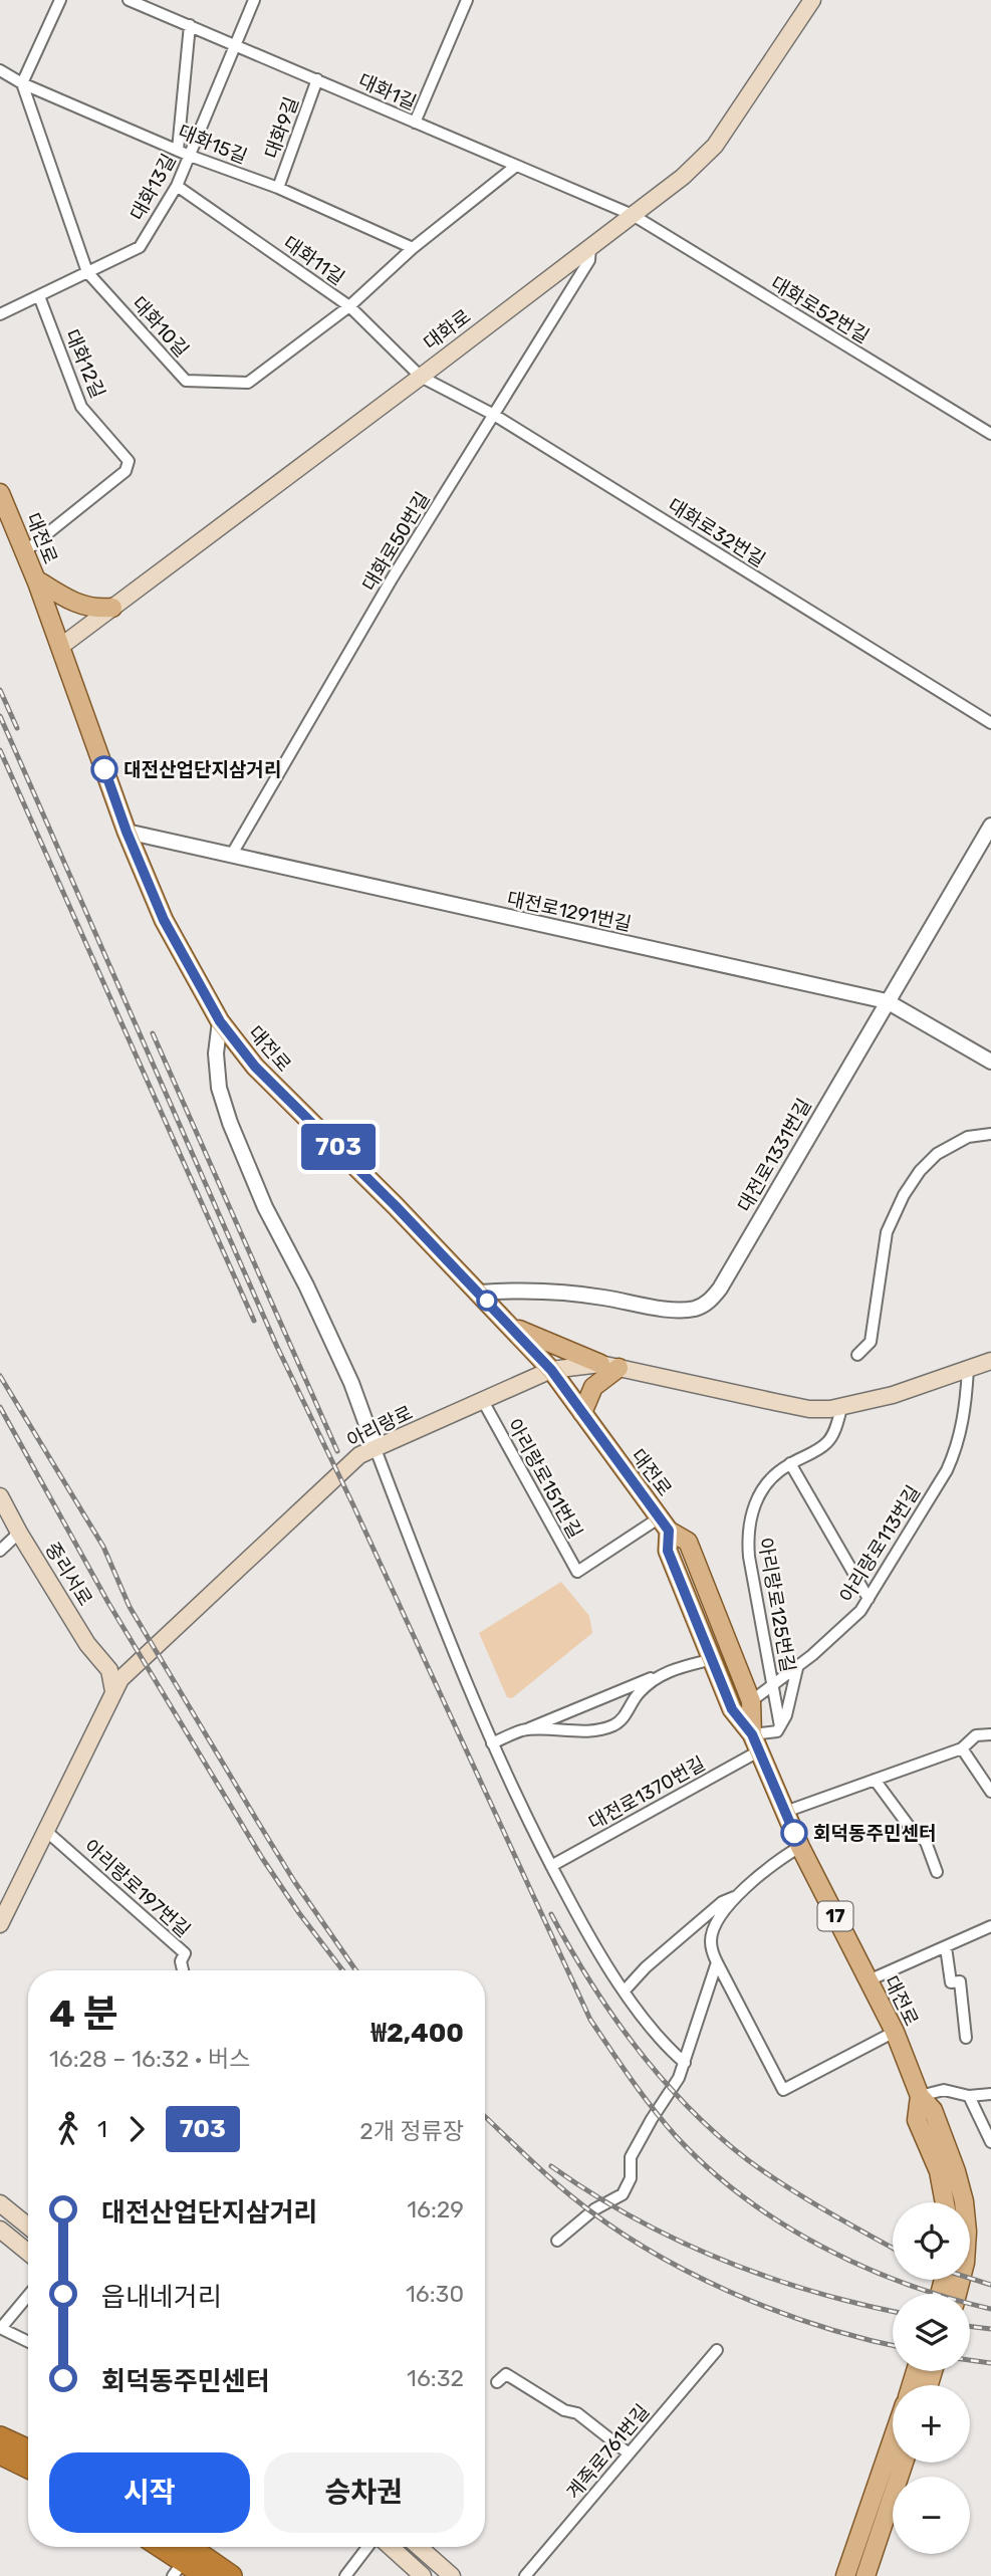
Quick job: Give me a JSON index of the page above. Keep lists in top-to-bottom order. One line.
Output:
{"streets":{"main road":["대화로","대전로","아리랑로","중리서로","17"],"street":["대화1길","대화9길","대화15길","대화13길","대화11길","대화로52번길","대화10길","대화12길","대화로32번길","대화로50번길","대전로1291번길","대전로1331번길","아리랑로151번길","아리랑로113번길","아리랑로125번길","대전로1370번길","아리랑로197번길","계족로761번길"]},"crossings":[["대화1길","대화9길"],["대화1길","대화13길"],["대화1길","대화로52번길"],["대화1길","대화10길"],["대화1길","대화로"],["대화9길","대화15길"],["대화15길","대화13길"],["대화15길","대화10길"],["대화13길","대화11길"],["대화13길","대화10길"],["대화13길","대화12길"],["대화11길","대화10길"],["대화11길","대화로"],["대화11길","대화로32번길"],["대화로52번길","대화로"],["대화로","대화로32번길"],["대화로","대전로"],["대화로","대화로50번길"],["대화12길","대전로"],["대화로32번길","대화로50번길"],["대전로","대전로1291번길"],["대전로","대전로1331번길"],["대전로","아리랑로"],["대전로","아리랑로151번길"],["대전로","아리랑로113번길"],["대전로","대전로1370번길"],["대화로50번길","대전로1291번길"],["대전로1291번길","대전로1331번길"],["아리랑로","아리랑로151번길"],["아리랑로","아리랑로113번길"],["아리랑로","아리랑로125번길"],["아리랑로","아리랑로197번길"],["아리랑로113번길","아리랑로125번길"]],"places":["대전산업단지삼거리","회덕동주민센터"],"lines":["bus line 703"],"page":{"on_map":"703","heading":["4 분","16:28 – 16:32 · 버스","₩2,400"],"legs":["1","703","2개 정류장"],"list":[{"name":"대전산업단지삼거리","value":"16:29"},{"name":"읍내네거리","value":"16:30"},{"name":"회덕동주민센터","value":"16:32"}],"map_buttons":["+","−"],"buttons":["시작","승차권"]}}
